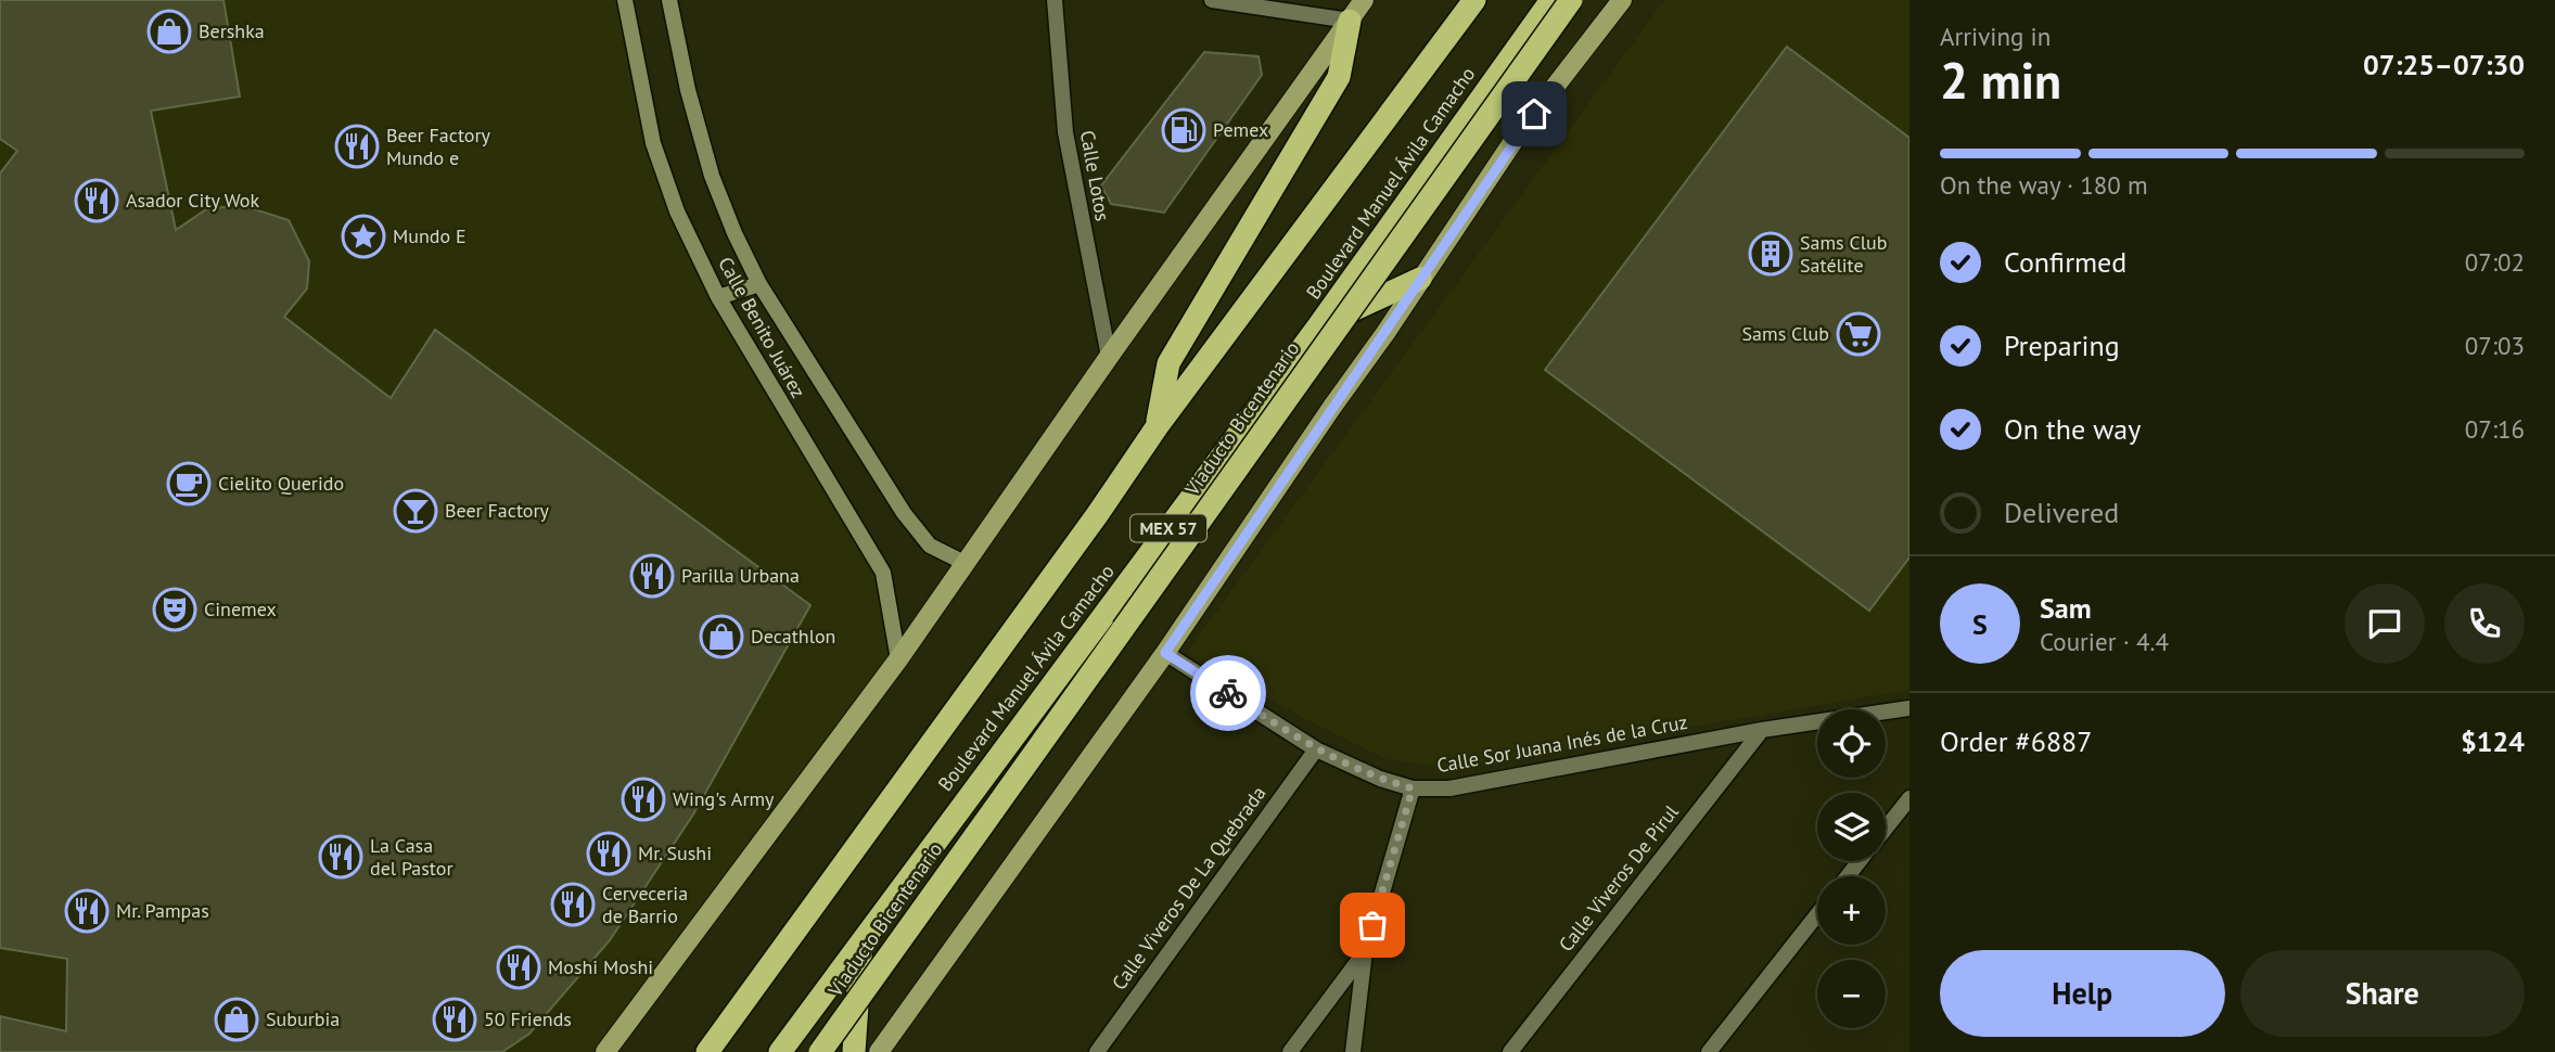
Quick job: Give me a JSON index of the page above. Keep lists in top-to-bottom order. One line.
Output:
{"streets":{"highway":["Boulevard Manuel Ávila Camacho","Viaducto Bicentenario","MEX 57"],"main road":["Calle Benito Juárez"],"street":["Calle Lotos","Calle Sor Juana Inés de la Cruz","Calle Viveros De Pirul","Calle Viveros De La Quebrada"]},"crossings":[["Calle Sor Juana Inés de la Cruz","Calle Viveros De Pirul"],["Calle Sor Juana Inés de la Cruz","Calle Viveros De La Quebrada"]],"places":{"shop":["Bershka","Decathlon","Suburbia"],"fuel station":["Pemex"],"restaurant":["Beer Factory Mundo e","Asador City Wok","Parilla Urbana","Wing's Army","Mr. Sushi","La Casa del Pastor","Cerveceria de Barrio","Mr. Pampas","Moshi Moshi","50 Friends"],"place":["Mundo E"],"building":["Sams Club Satélite"],"supermarket":["Sams Club"],"cafe":["Cielito Querido"],"bar":["Beer Factory"],"theatre":["Cinemex"]},"page":{"heading":["2 min","Arriving in","07:25–07:30"],"panel":["Sam","Courier · 4.4","Order #6887","$124"],"bar":"On the way · 180 m","list":[["Confirmed","07:02"],["Preparing","07:03"],["On the way","07:16"],"Delivered"],"round":"S","map_buttons":["+","−"],"buttons":["Help","Share"]}}
